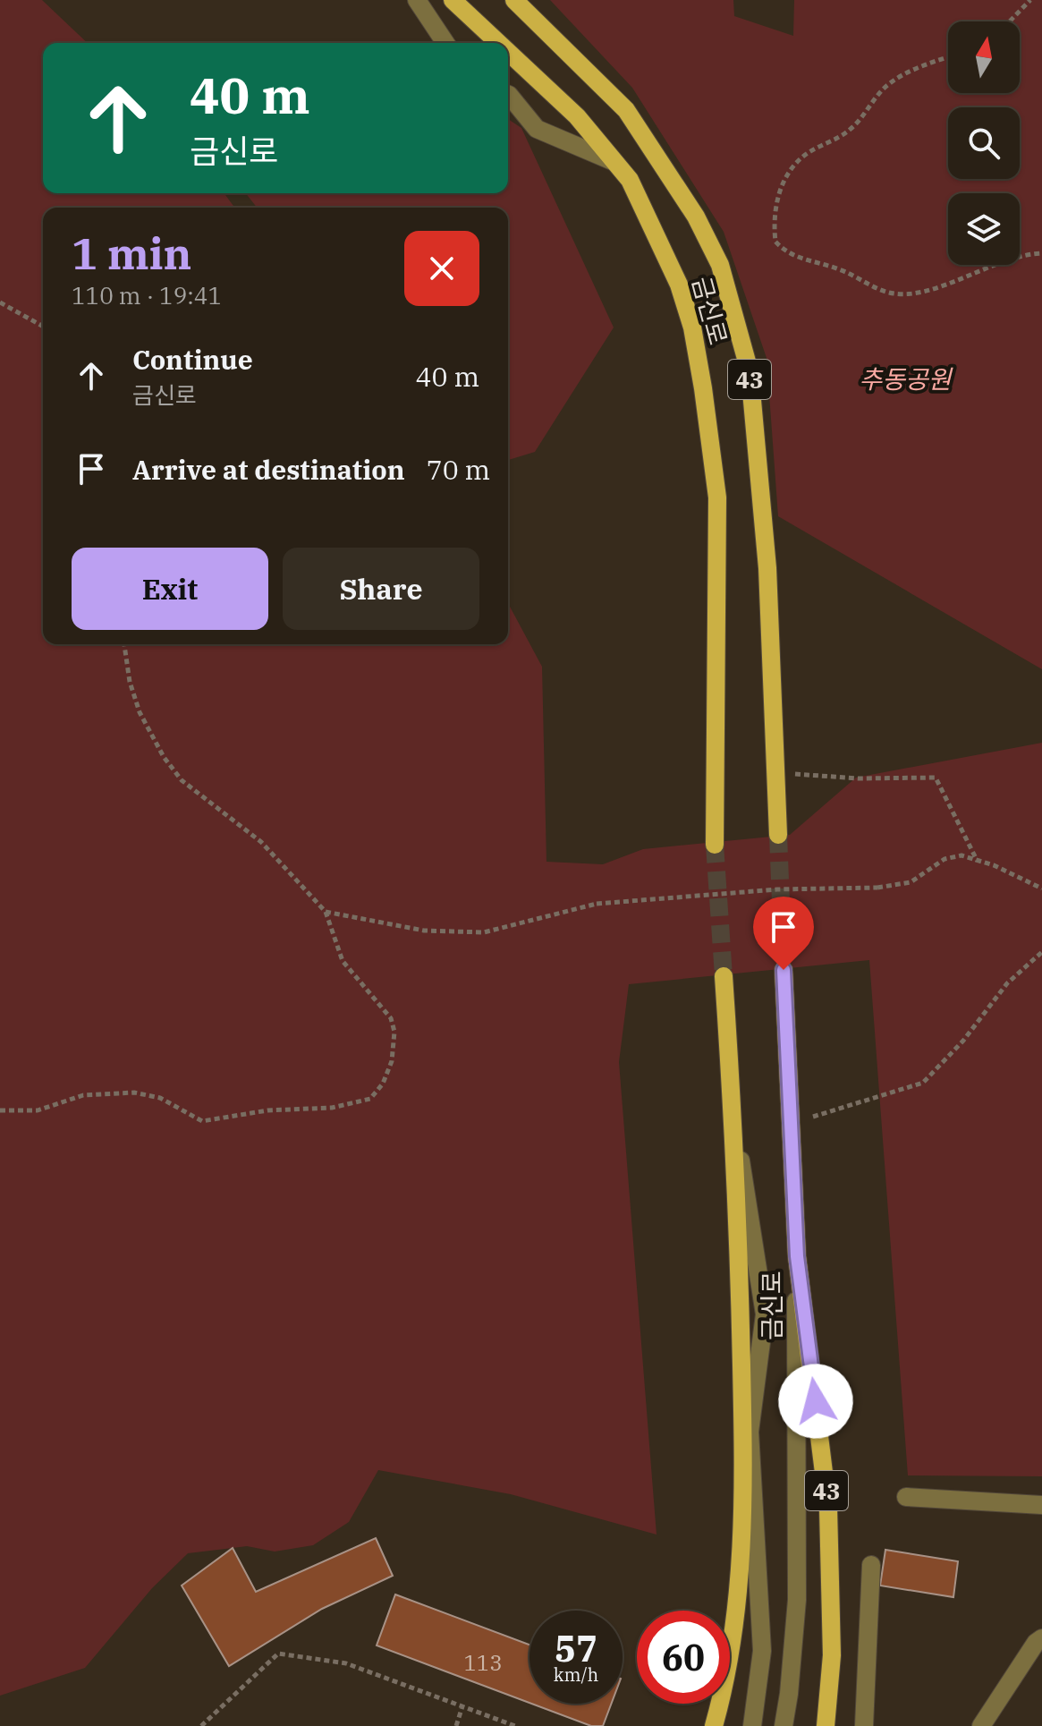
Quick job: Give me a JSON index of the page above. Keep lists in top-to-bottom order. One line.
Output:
{"streets":{"main road":["금신로","43"]},"crossings":[["금신로","43"]],"parks":["추동공원"],"house_numbers":["113"],"north":"top","page":{"turn":["40 m","금신로"],"heading":["1 min","110 m · 19:41"],"list":[{"name":"Continue","note":"금신로","value":"40 m"},{"name":"Arrive at destination","value":"70 m"}],"buttons":["Exit","Share"],"speed":"57 km/h","limit":"60"}}
